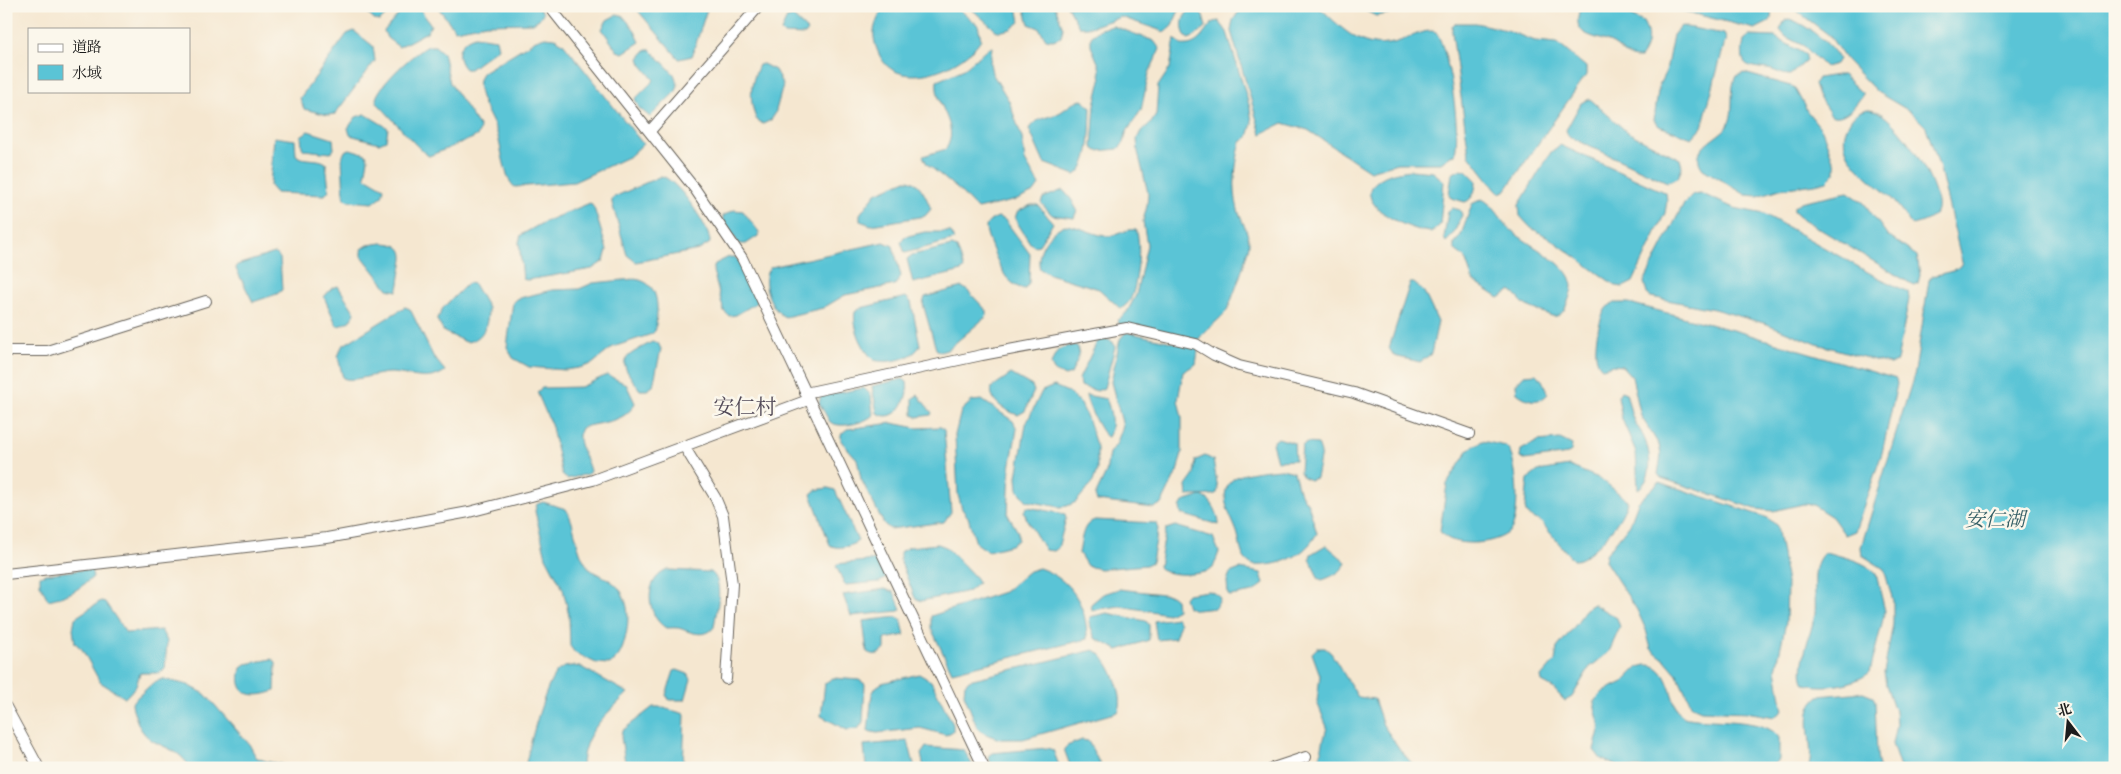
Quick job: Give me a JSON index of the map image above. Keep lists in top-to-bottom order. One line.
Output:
{"districts":["安仁村"],"water":["安仁湖"],"legend":["道路","水域"],"north":"top"}
